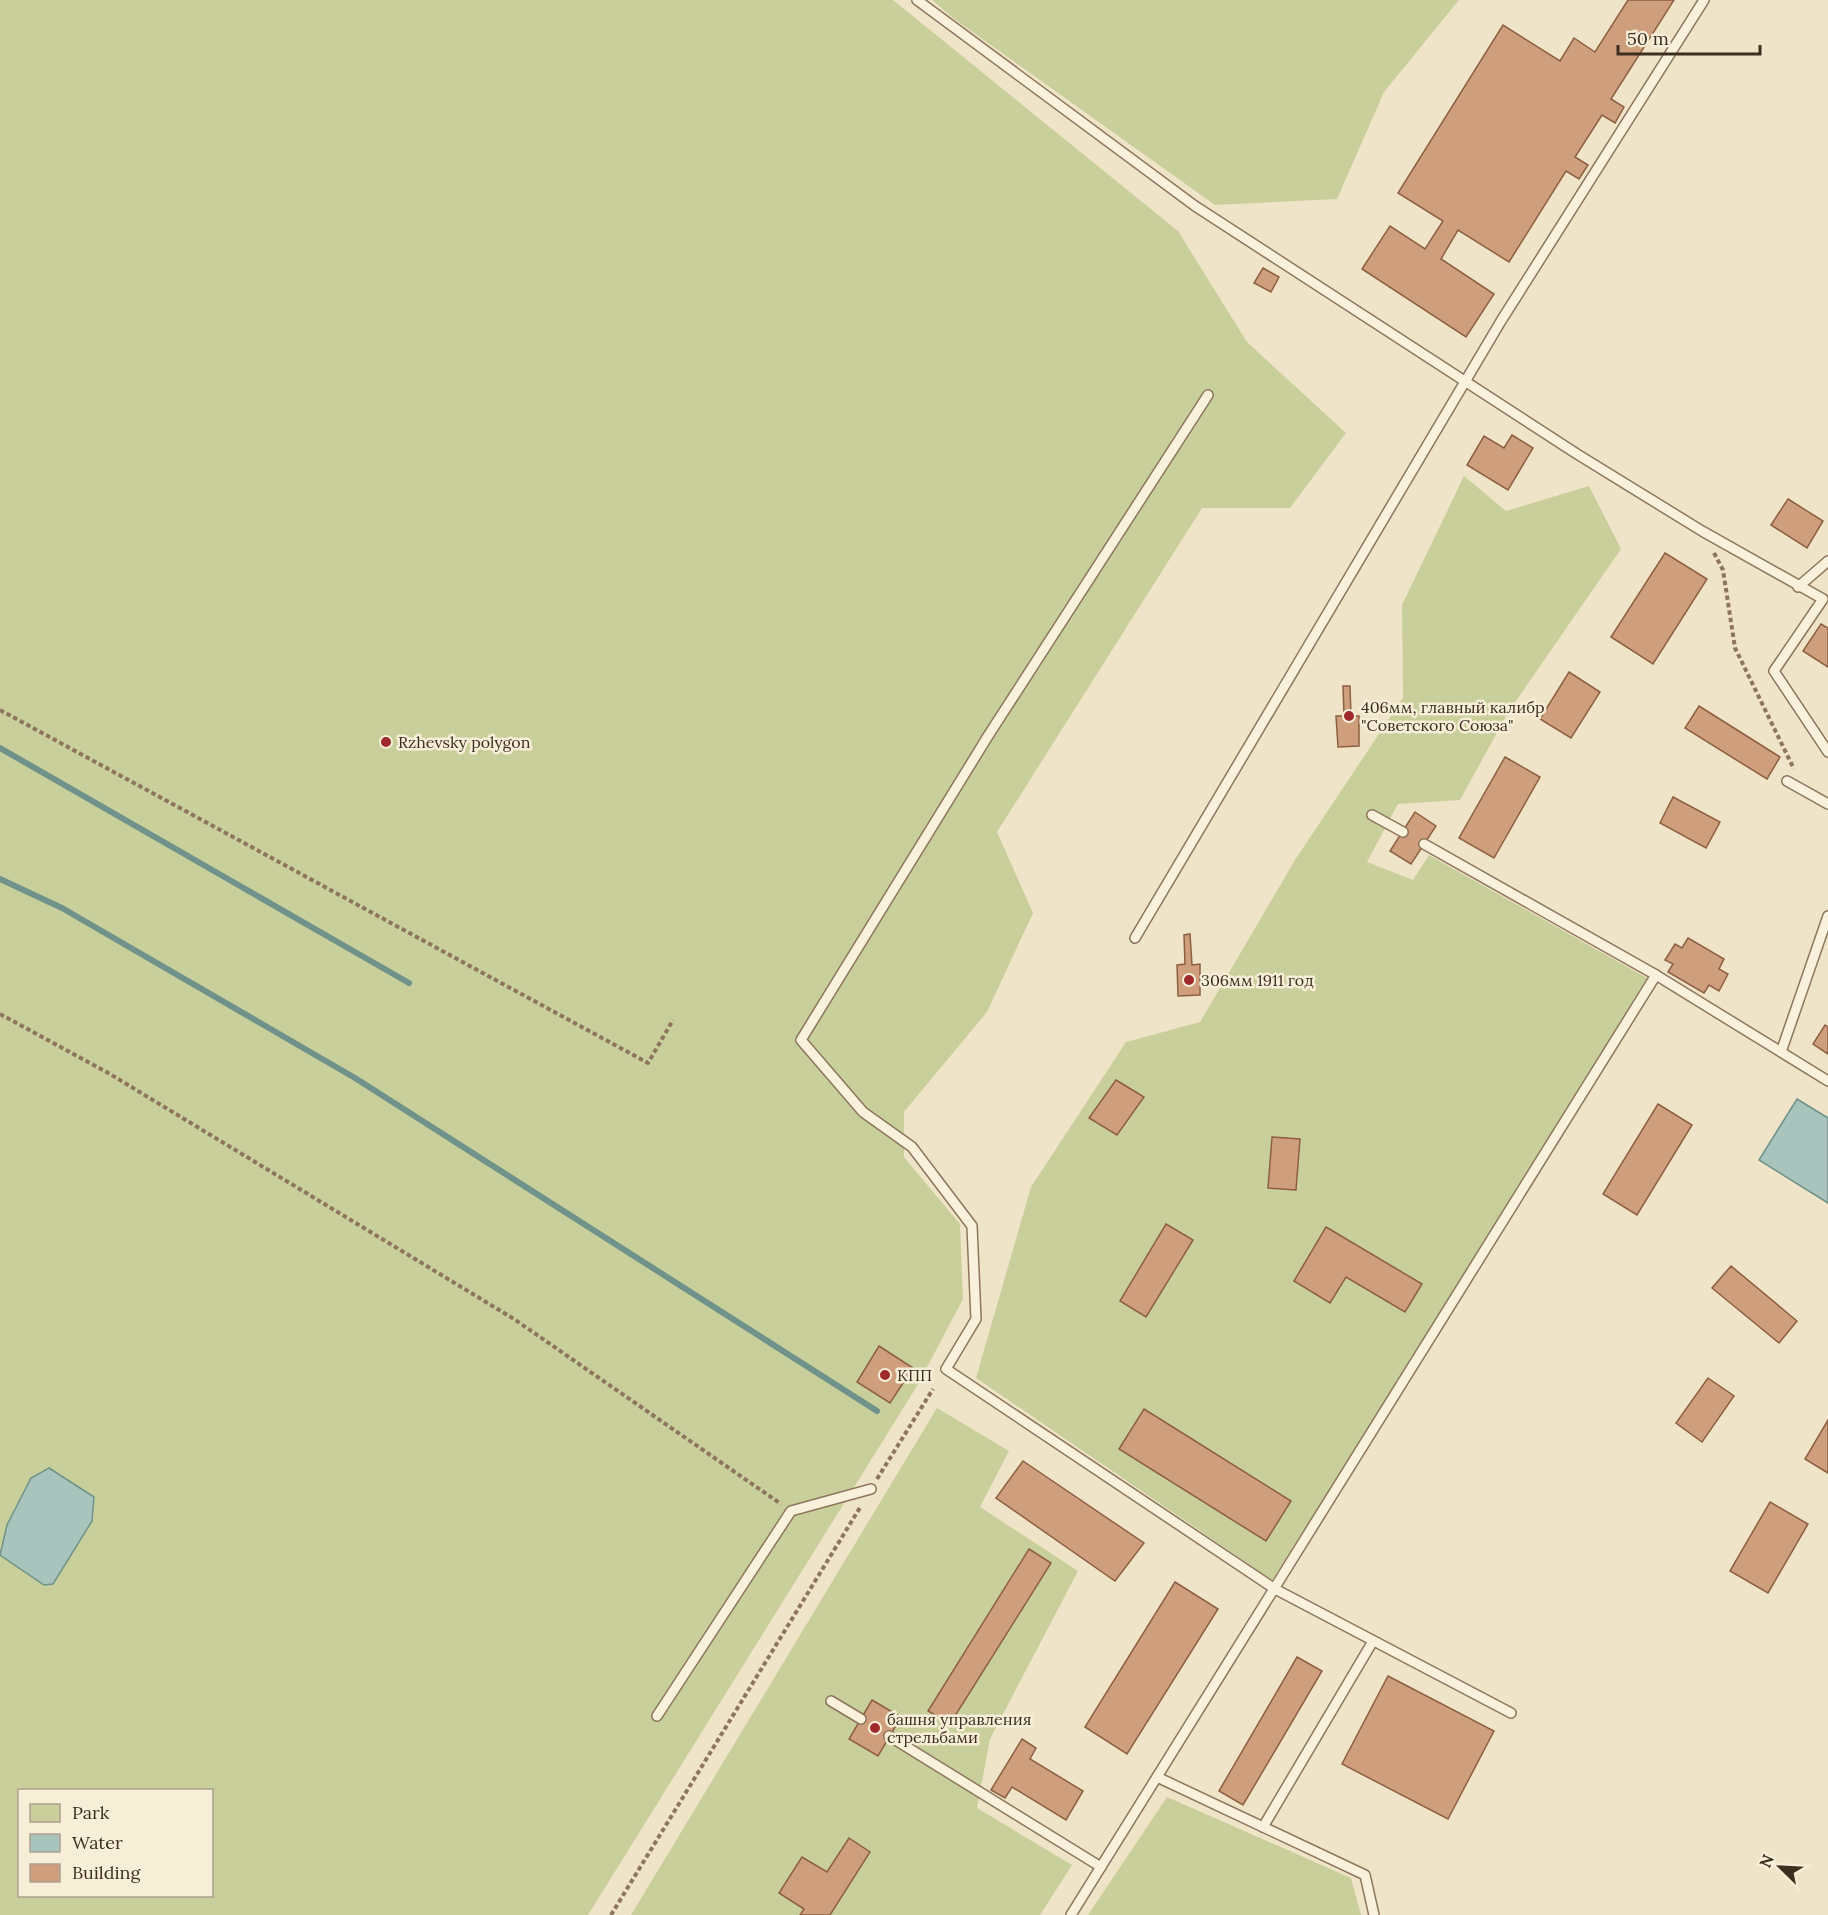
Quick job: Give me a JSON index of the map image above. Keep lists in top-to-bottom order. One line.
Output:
{"places":["406мм, главный калибр \"Советского Союза\"","Rzhevsky polygon","306мм 1911 год","КПП","башня управления стрельбами"],"legend":["Park","Water","Building"],"scale_bar":"50 m","north":"top left"}
